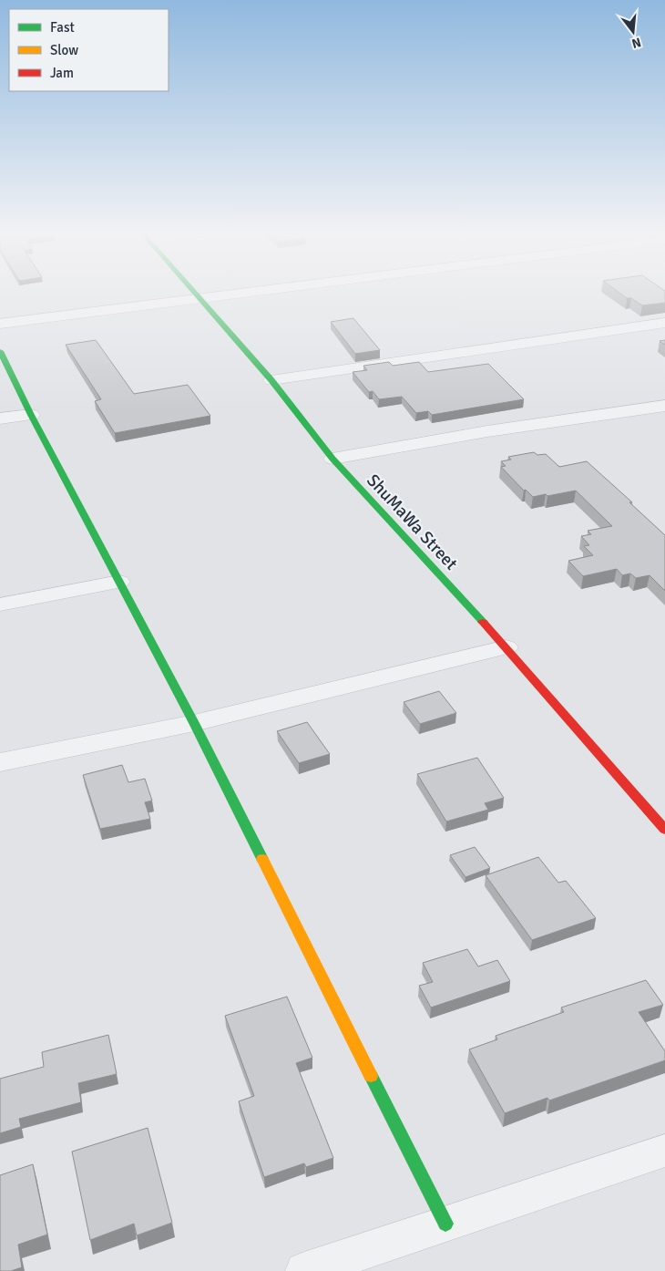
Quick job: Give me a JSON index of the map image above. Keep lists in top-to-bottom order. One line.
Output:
{"streets":{"street":["ShuMaWa Street"]},"legend":["Fast","Slow","Jam"],"north":"bottom"}
